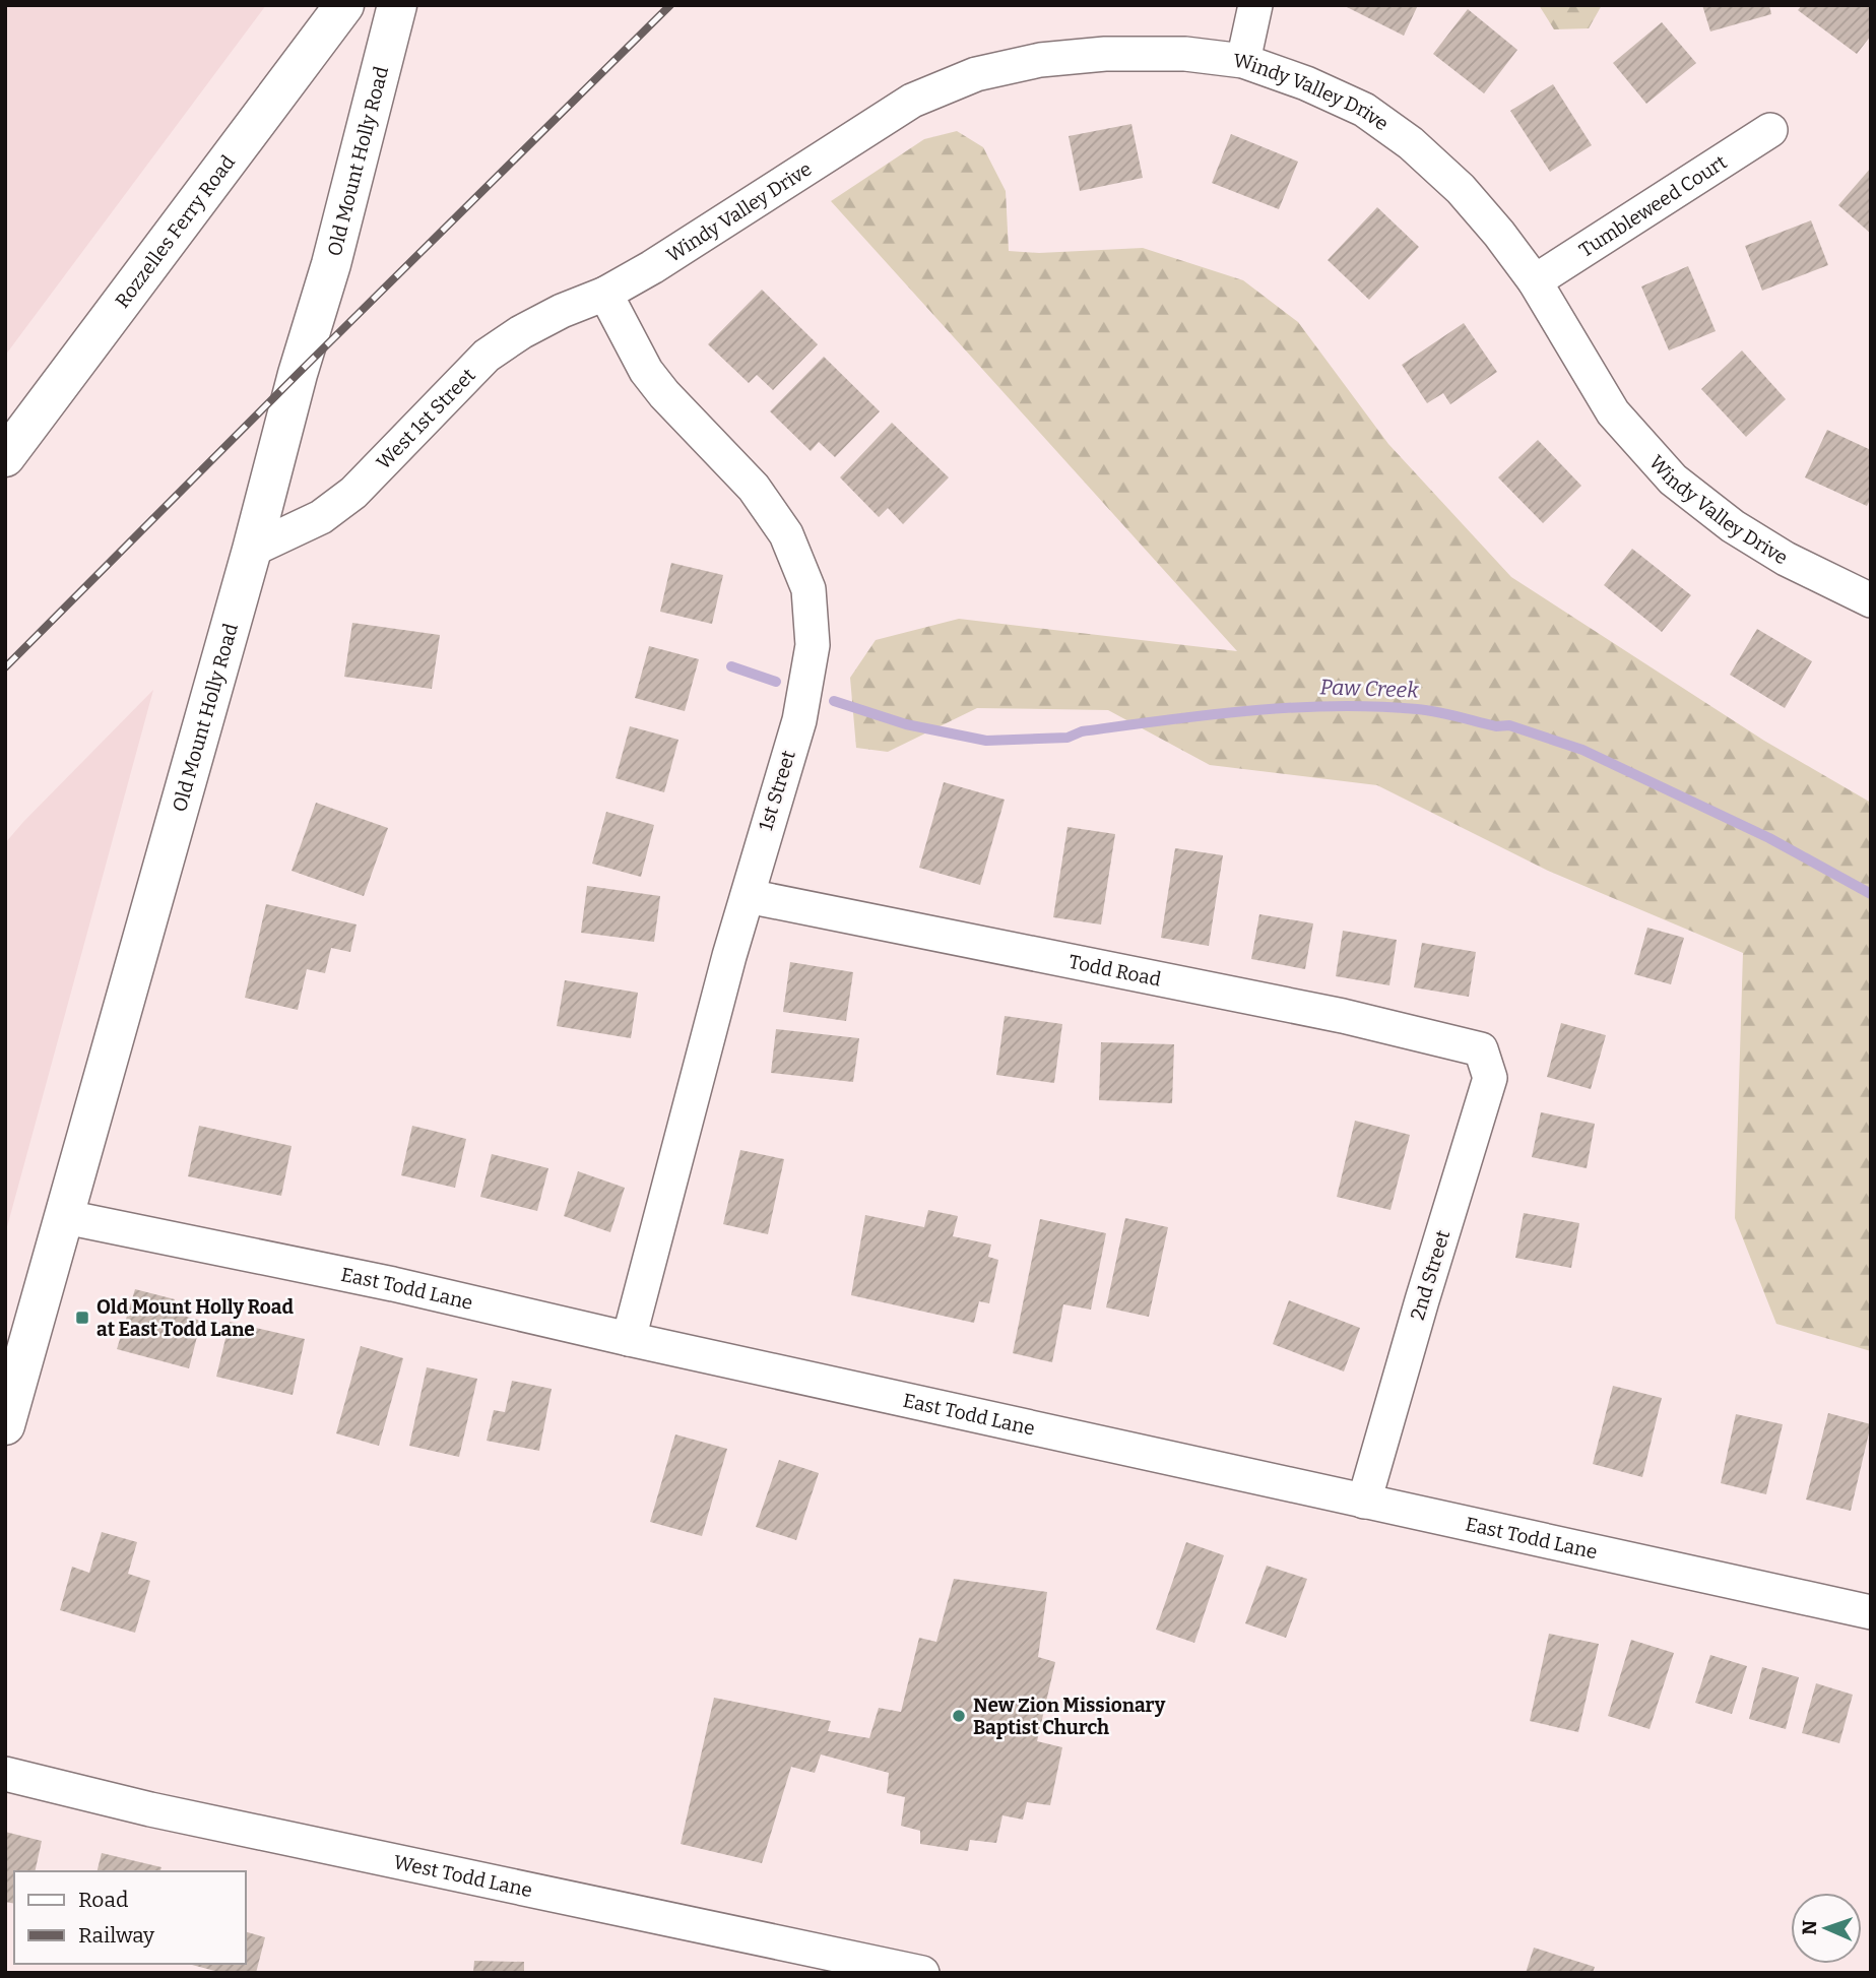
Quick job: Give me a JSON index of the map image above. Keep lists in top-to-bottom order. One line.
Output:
{"streets":{"street":["Windy Valley Drive","Old Mount Holly Road","Tumbleweed Court","Rozzelles Ferry Road","West 1st Street","1st Street","Todd Road","2nd Street","East Todd Lane","West Todd Lane"]},"crossings":[["Windy Valley Drive","Tumbleweed Court"],["Windy Valley Drive","West 1st Street"],["Windy Valley Drive","1st Street"],["Old Mount Holly Road","West 1st Street"],["Old Mount Holly Road","East Todd Lane"],["West 1st Street","1st Street"],["1st Street","Todd Road"],["1st Street","East Todd Lane"],["Todd Road","2nd Street"],["2nd Street","East Todd Lane"]],"water":["Paw Creek"],"places":{"transit":["Old Mount Holly Road at East Todd Lane"],"other":["New Zion Missionary Baptist Church"]},"legend":["Road","Railway"],"north":"left"}
